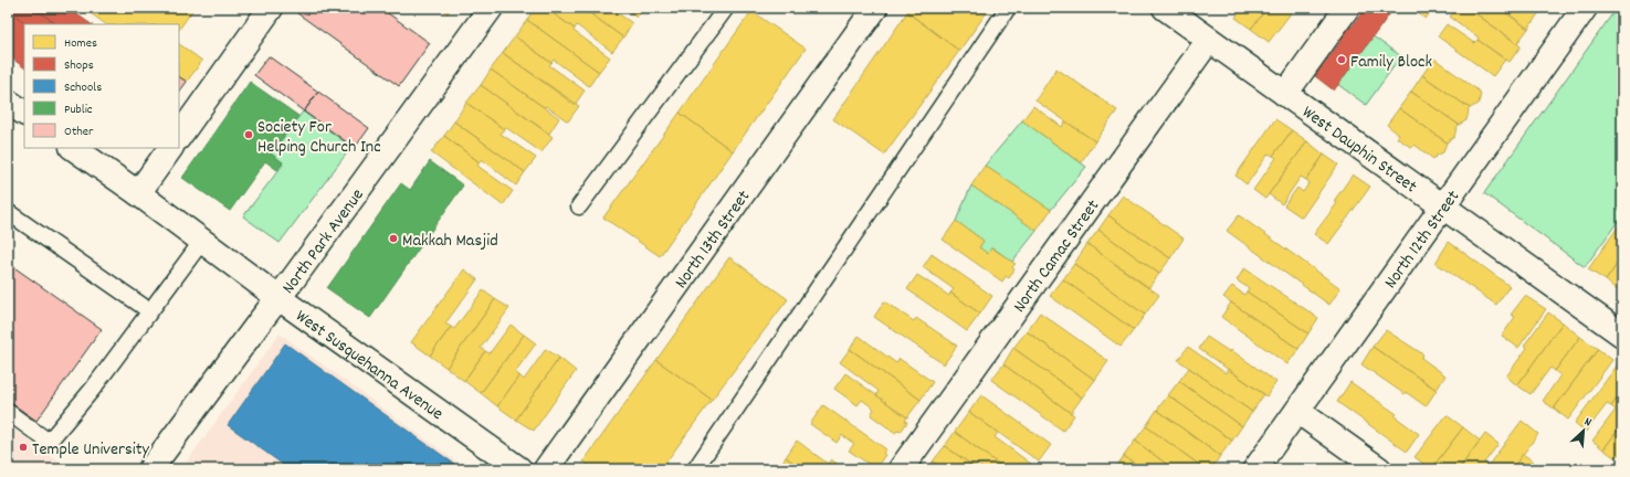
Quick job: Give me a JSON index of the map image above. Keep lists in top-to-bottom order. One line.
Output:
{"streets":{"street":["West Dauphin Street","North Park Avenue","North 13th Street","North 12th Street","North Camac Street","West Susquehanna Avenue"]},"crossings":[["West Dauphin Street","North 12th Street"],["West Dauphin Street","North Camac Street"],["North Park Avenue","West Susquehanna Avenue"]],"places":["Family Block","Society For Helping Church Inc","Makkah Masjid","Temple University"],"legend":["Homes","Shops","Schools","Public","Other"],"north":"top right"}
